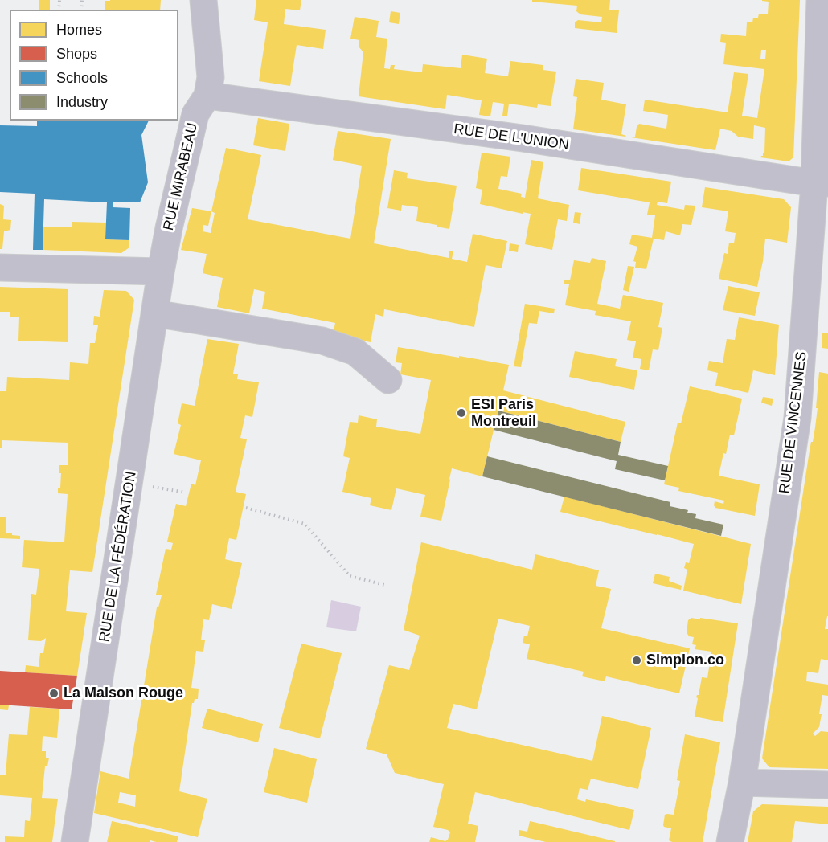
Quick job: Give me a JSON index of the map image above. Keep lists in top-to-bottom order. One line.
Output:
{"streets":{"street":["RUE DE L'UNION","RUE MIRABEAU","RUE DE VINCENNES","RUE DE LA FÉDÉRATION"]},"crossings":[["RUE DE L'UNION","RUE MIRABEAU"],["RUE DE L'UNION","RUE DE VINCENNES"],["RUE MIRABEAU","RUE DE LA FÉDÉRATION"]],"places":["ESI Paris Montreuil","Simplon.co","La Maison Rouge"],"legend":["Homes","Shops","Schools","Industry"]}
